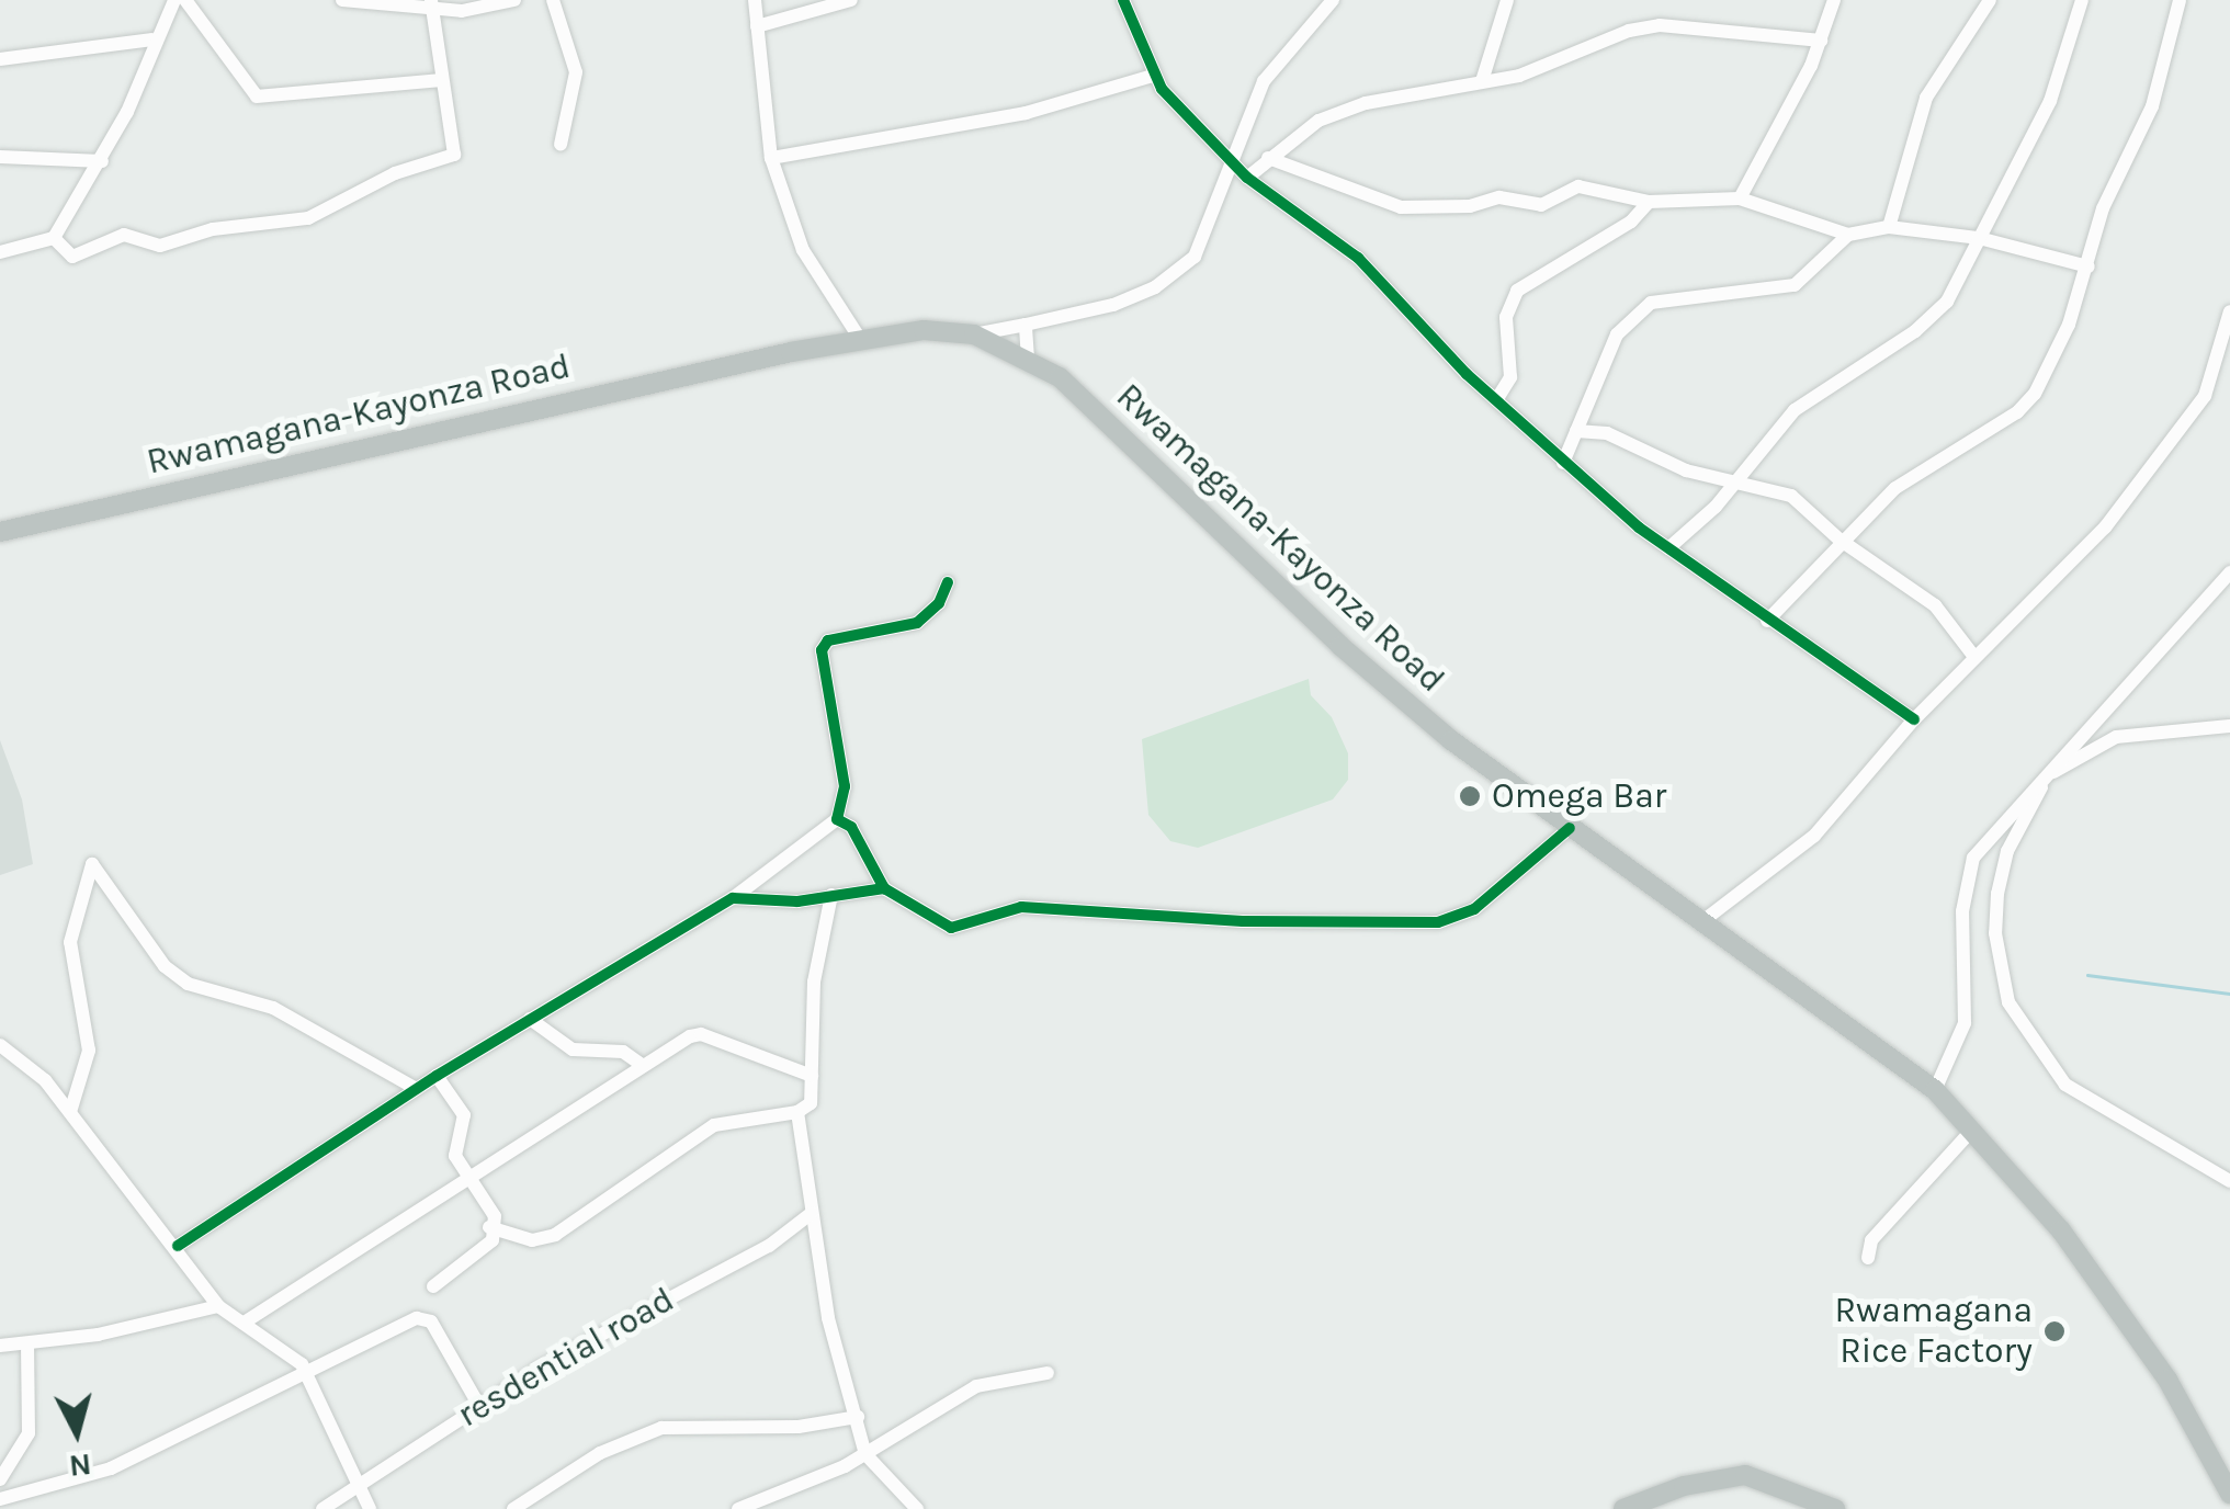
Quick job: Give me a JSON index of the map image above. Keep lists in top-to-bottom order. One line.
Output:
{"streets":{"highway":["Rwamagana-Kayonza Road"],"street":["resdential road"]},"places":["Omega Bar","Rwamagana Rice Factory"],"north":"bottom"}
